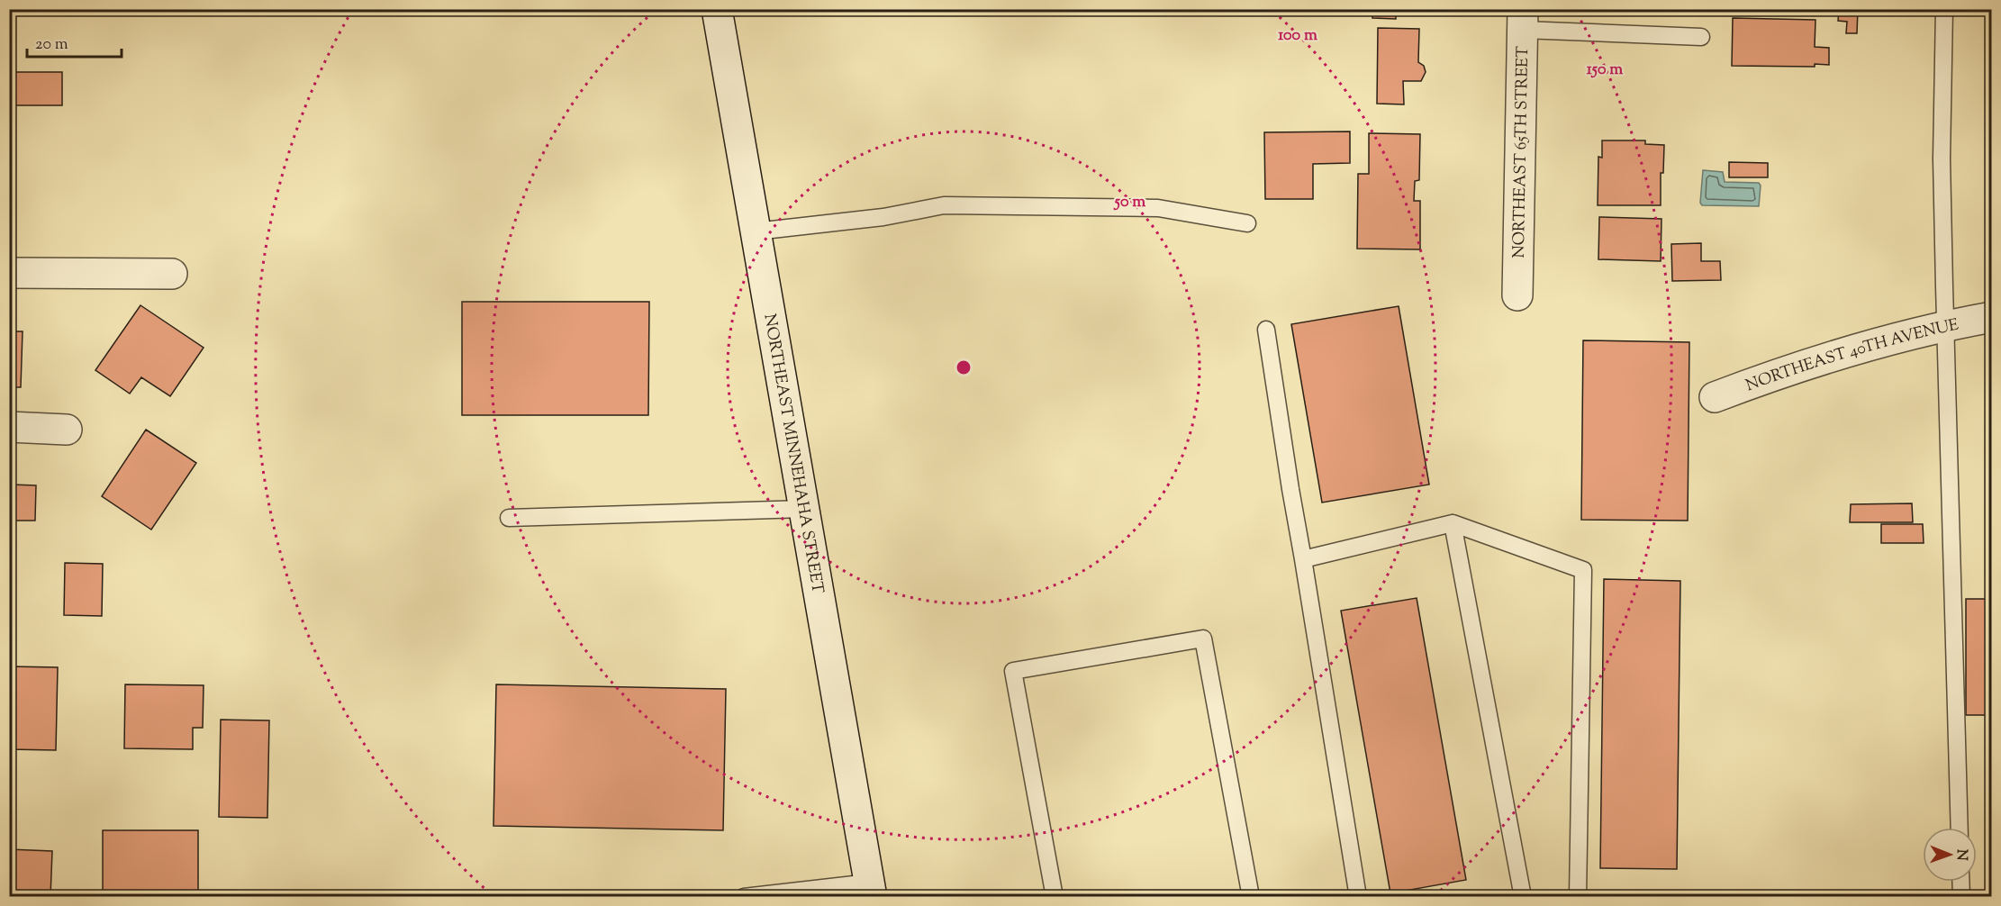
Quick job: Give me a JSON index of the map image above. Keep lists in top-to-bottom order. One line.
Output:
{"streets":{"main road":["NORTHEAST 65TH STREET","NORTHEAST 40TH AVENUE","NORTHEAST MINNEHAHA STREET"]},"scale_bar":"20 m","north":"right","rings":["100 m","150 m","50 m"]}
